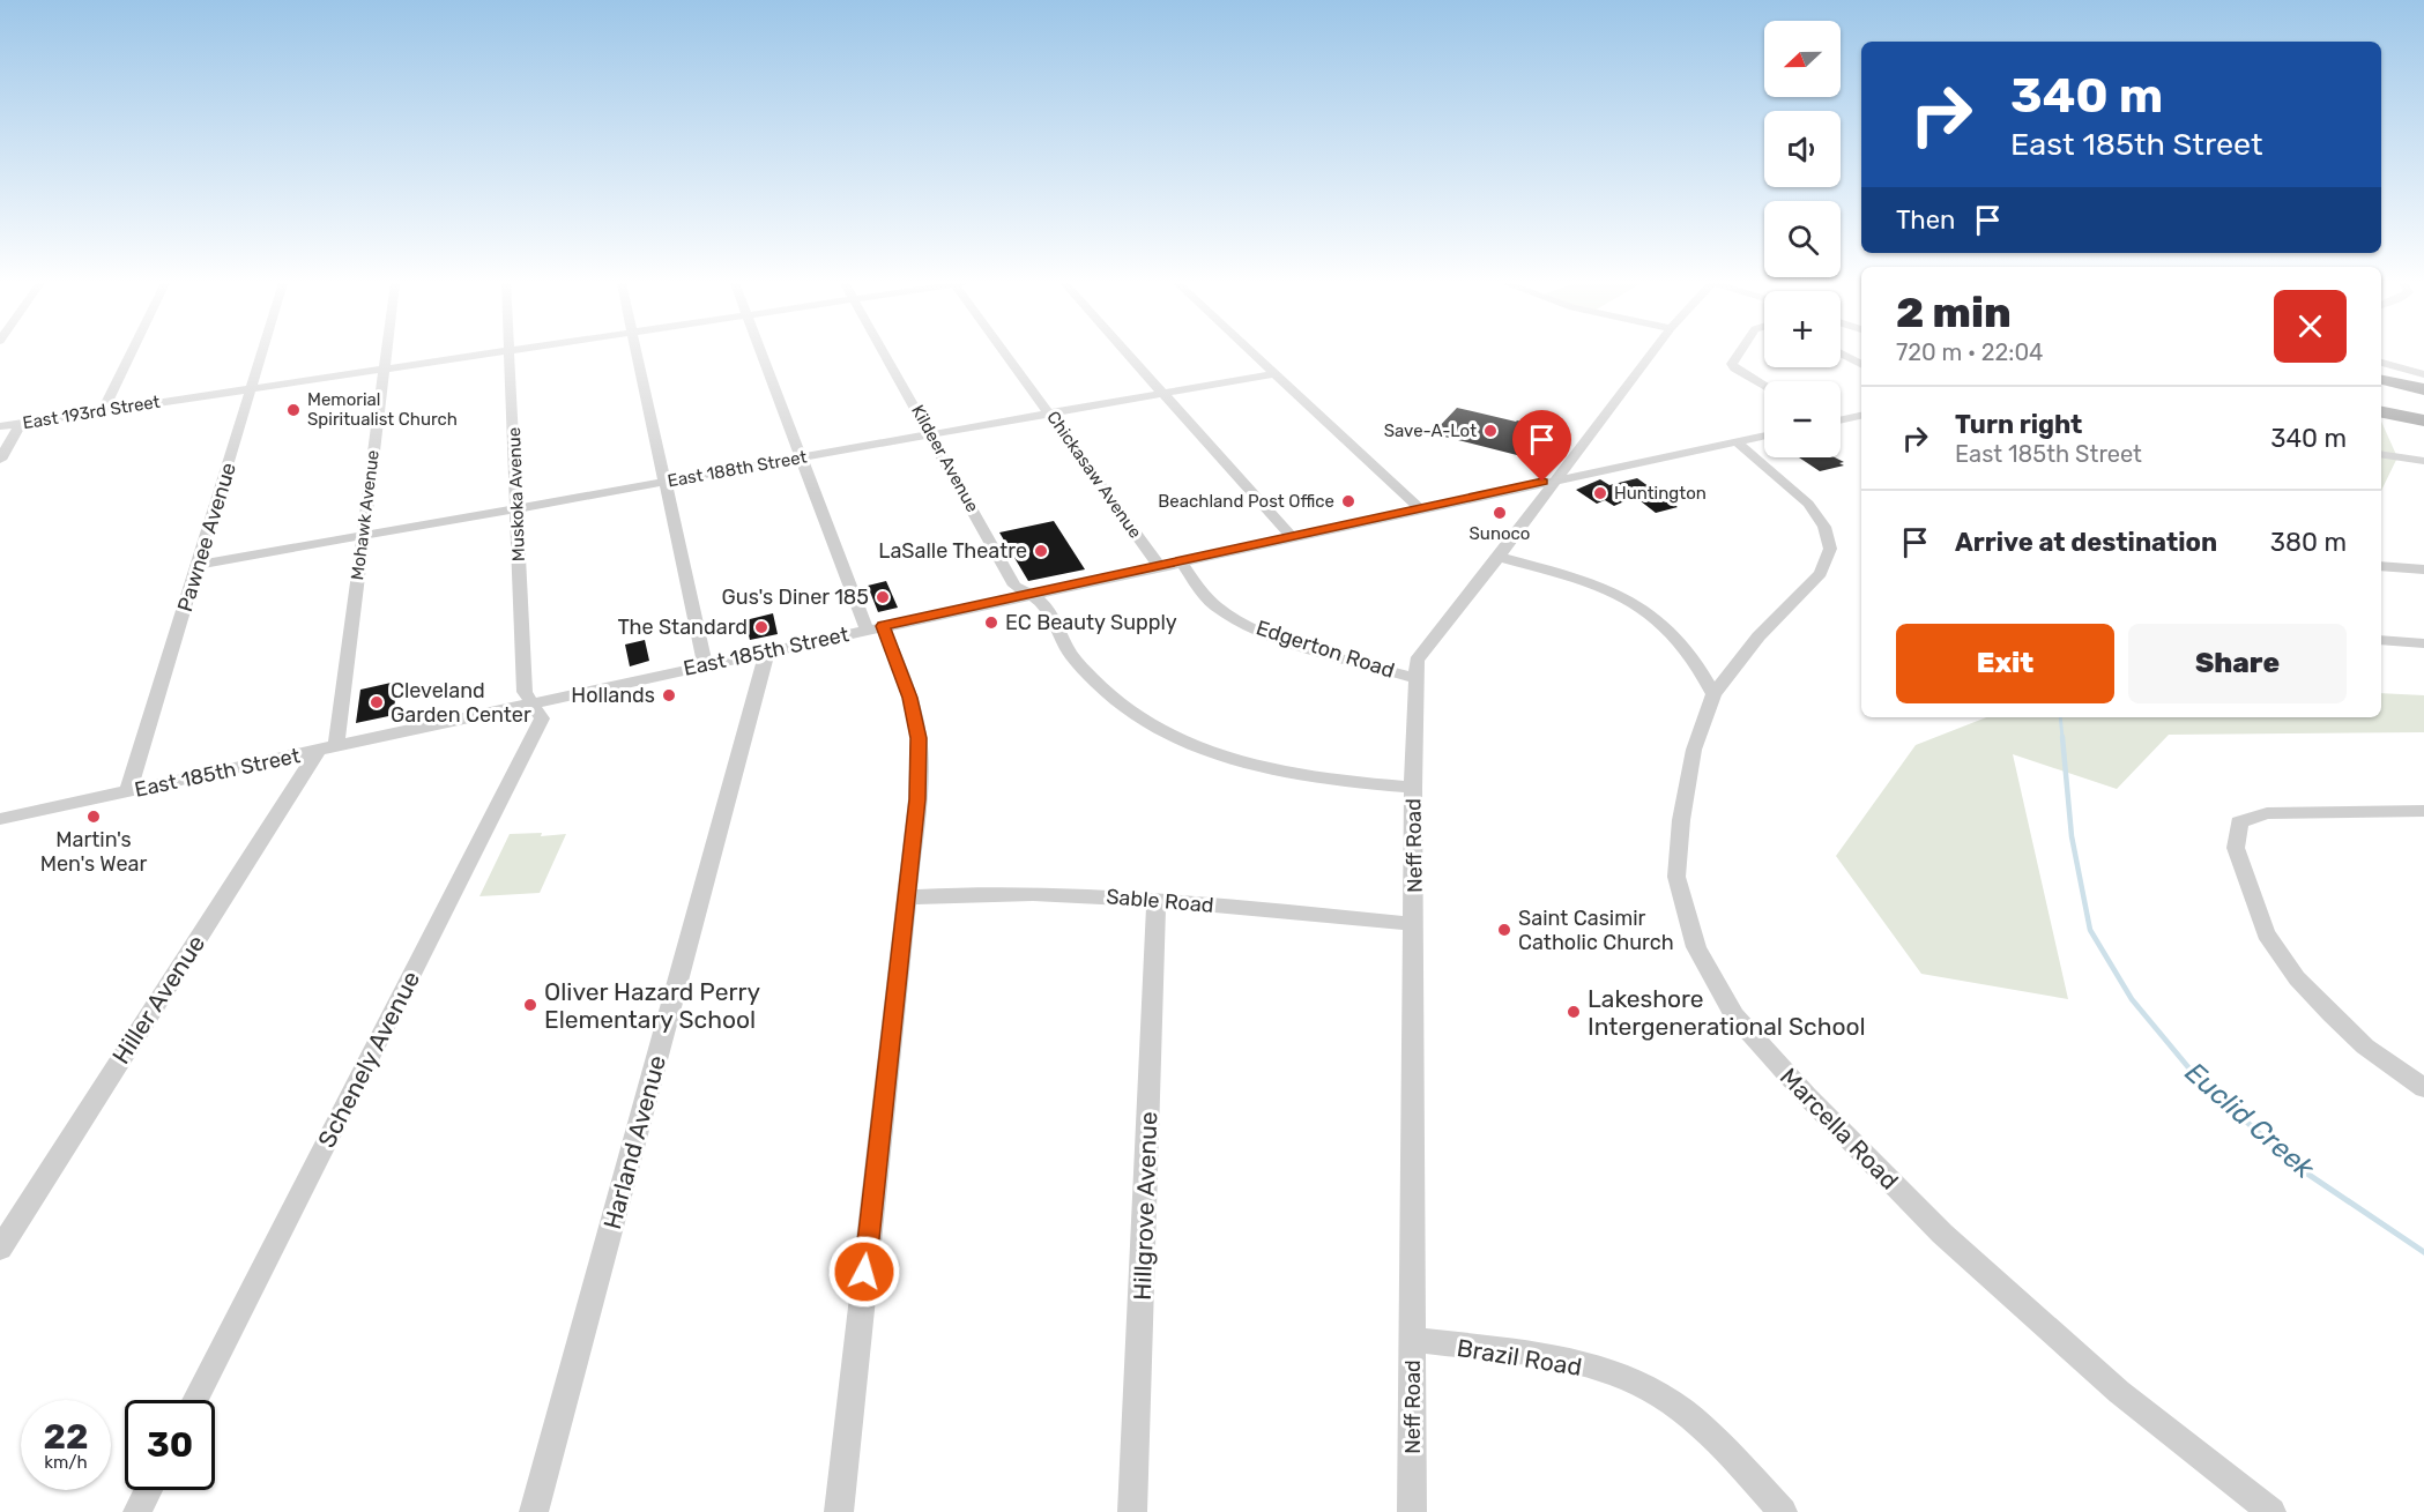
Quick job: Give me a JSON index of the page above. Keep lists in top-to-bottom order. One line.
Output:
{"streets":{"street":["East 193rd Street","Kildeer Avenue","East 188th Street","Chickasaw Avenue","Muskoka Avenue","Mohawk Avenue","Pawnee Avenue","Edgerton Road","East 185th Street","Neff Road","Sable Road","Hiller Avenue","Schenely Avenue","Marcella Road","Harland Avenue","Hillgrove Avenue","Brazil Road"]},"crossings":[["East 193rd Street","Mohawk Avenue"],["East 193rd Street","Pawnee Avenue"],["Kildeer Avenue","East 188th Street"],["Kildeer Avenue","East 185th Street"],["Kildeer Avenue","Neff Road"],["East 188th Street","Chickasaw Avenue"],["East 188th Street","Muskoka Avenue"],["East 188th Street","Mohawk Avenue"],["East 188th Street","Pawnee Avenue"],["Chickasaw Avenue","East 185th Street"],["Muskoka Avenue","East 185th Street"],["Muskoka Avenue","Schenely Avenue"],["Mohawk Avenue","East 185th Street"],["Mohawk Avenue","Hiller Avenue"],["Pawnee Avenue","East 185th Street"],["Edgerton Road","East 185th Street"],["Edgerton Road","Neff Road"],["East 185th Street","Neff Road"],["East 185th Street","Hiller Avenue"],["East 185th Street","Schenely Avenue"],["East 185th Street","Marcella Road"],["East 185th Street","Harland Avenue"],["Neff Road","Sable Road"],["Neff Road","Brazil Road"],["Sable Road","Hillgrove Avenue"]],"water":["Euclid Creek"],"places":["Memorial Spiritualist Church","Save-A-Lot","Huntington","Beachland Post Office","Sunoco","LaSalle Theatre","Gus's Diner 185","EC Beauty Supply","The Standard","Hollands","Cleveland Garden Center","Martin's Men's Wear","Saint Casimir Catholic Church","Oliver Hazard Perry Elementary School","Lakeshore Intergenerational School"],"north":"left","page":{"map_buttons":["+","−"],"turn":["340 m","East 185th Street"],"then":"Then","heading":["2 min","720 m · 22:04"],"list":[{"name":"Turn right","note":"East 185th Street","value":"340 m"},{"name":"Arrive at destination","value":"380 m"}],"buttons":["Exit","Share"],"speed":"22 km/h","limit":"30"}}
